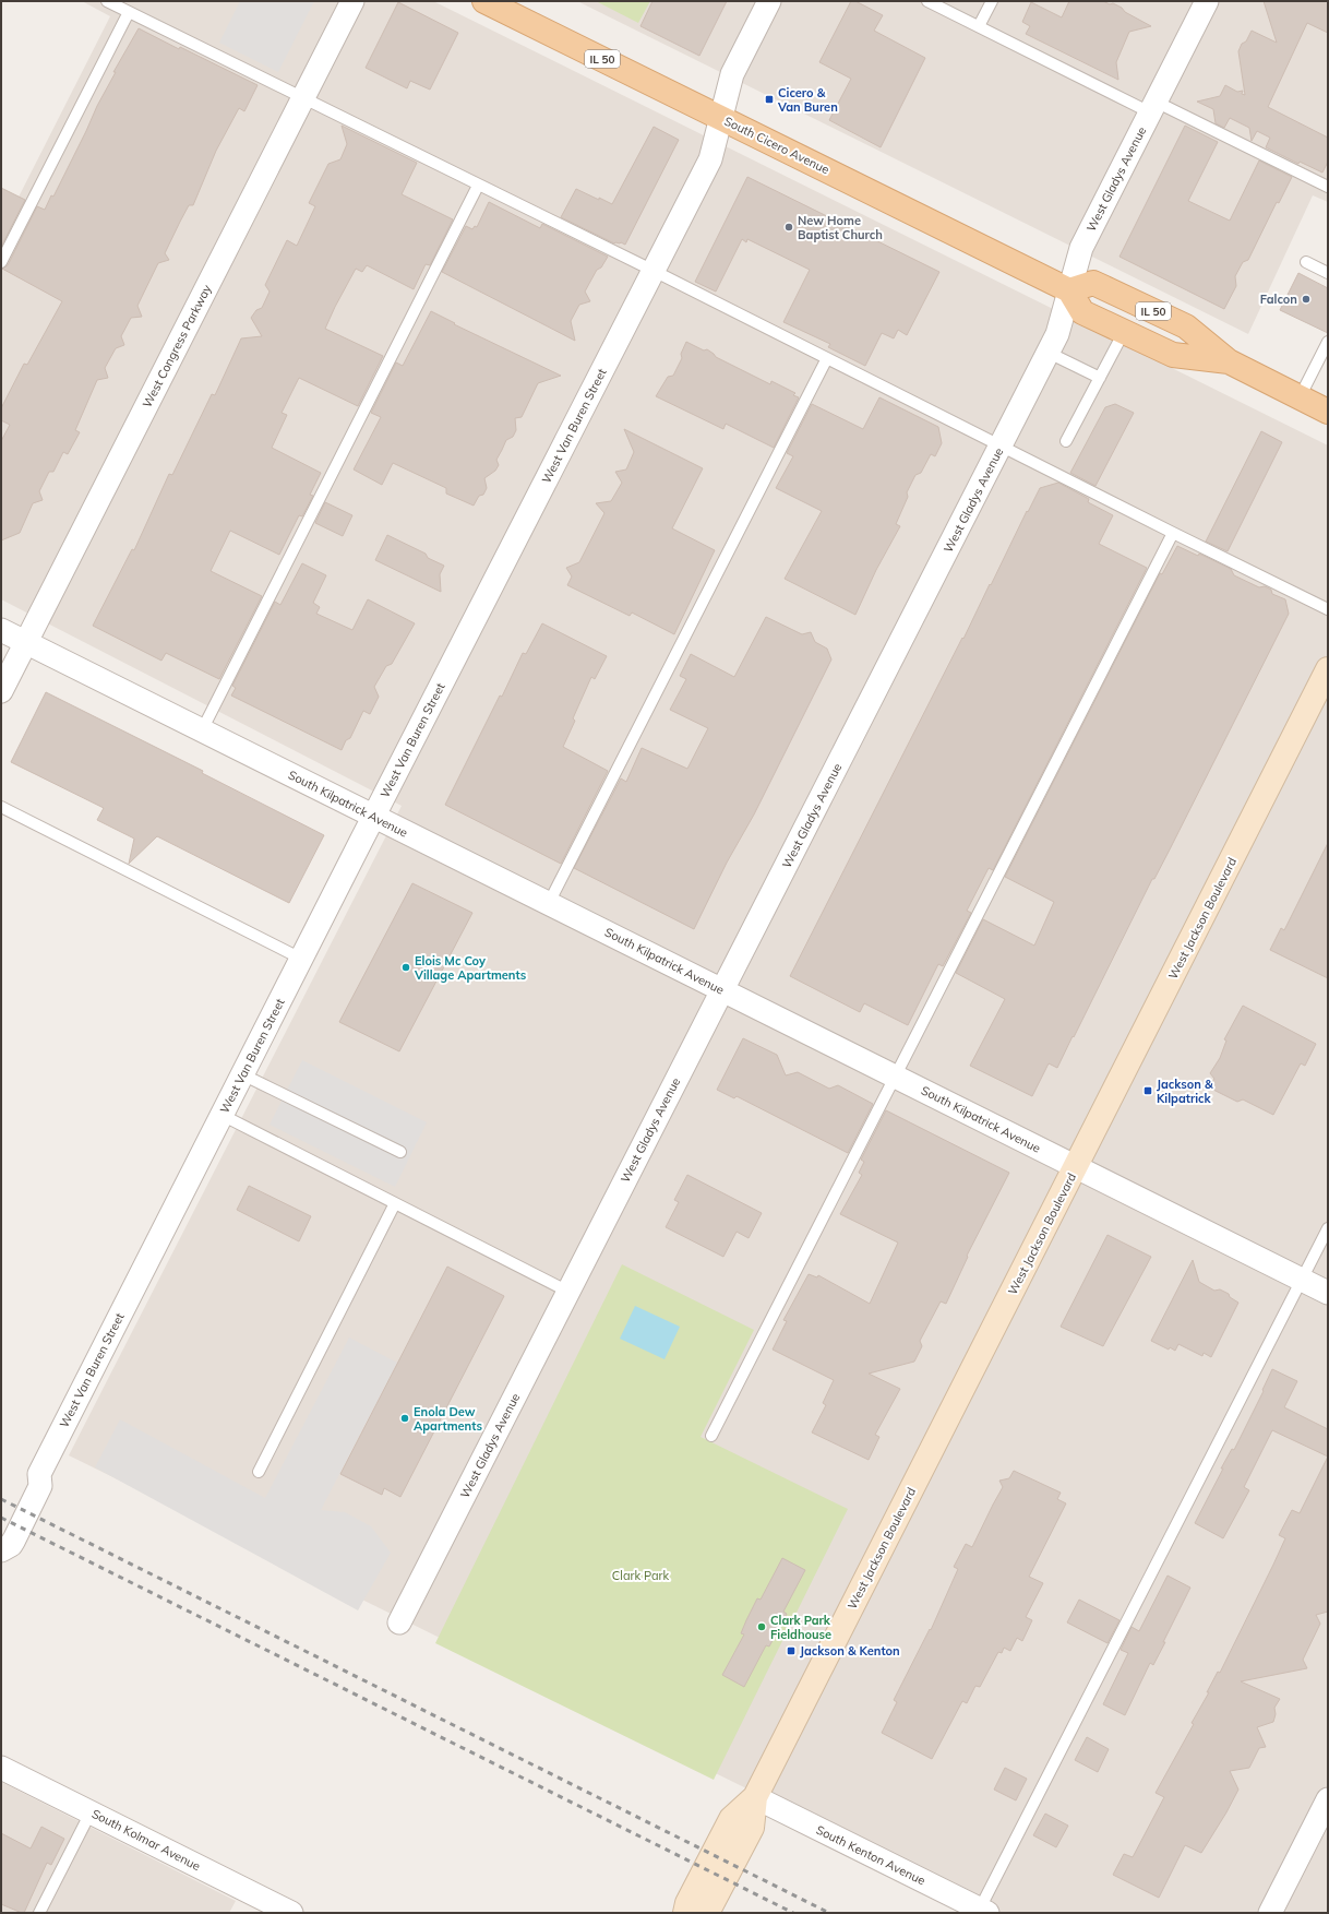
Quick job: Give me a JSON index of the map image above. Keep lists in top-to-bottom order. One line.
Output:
{"streets":{"main road":["IL 50","South Cicero Avenue"],"street":["West Gladys Avenue","West Congress Parkway","West Van Buren Street","South Kilpatrick Avenue","West Jackson Boulevard","South Kolmar Avenue","South Kenton Avenue"]},"crossings":[["IL 50","South Cicero Avenue"],["IL 50","West Gladys Avenue"],["South Cicero Avenue","West Gladys Avenue"],["South Cicero Avenue","West Van Buren Street"],["West Gladys Avenue","South Kilpatrick Avenue"],["West Congress Parkway","South Kilpatrick Avenue"],["West Van Buren Street","South Kilpatrick Avenue"],["South Kilpatrick Avenue","West Jackson Boulevard"],["West Jackson Boulevard","South Kenton Avenue"]],"parks":["Clark Park"],"places":{"transit":["Cicero & Van Buren","Jackson & Kilpatrick","Jackson & Kenton"],"other":["New Home Baptist Church","Falcon","Elois Mc Coy Village Apartments","Enola Dew Apartments","Clark Park Fieldhouse"]}}
